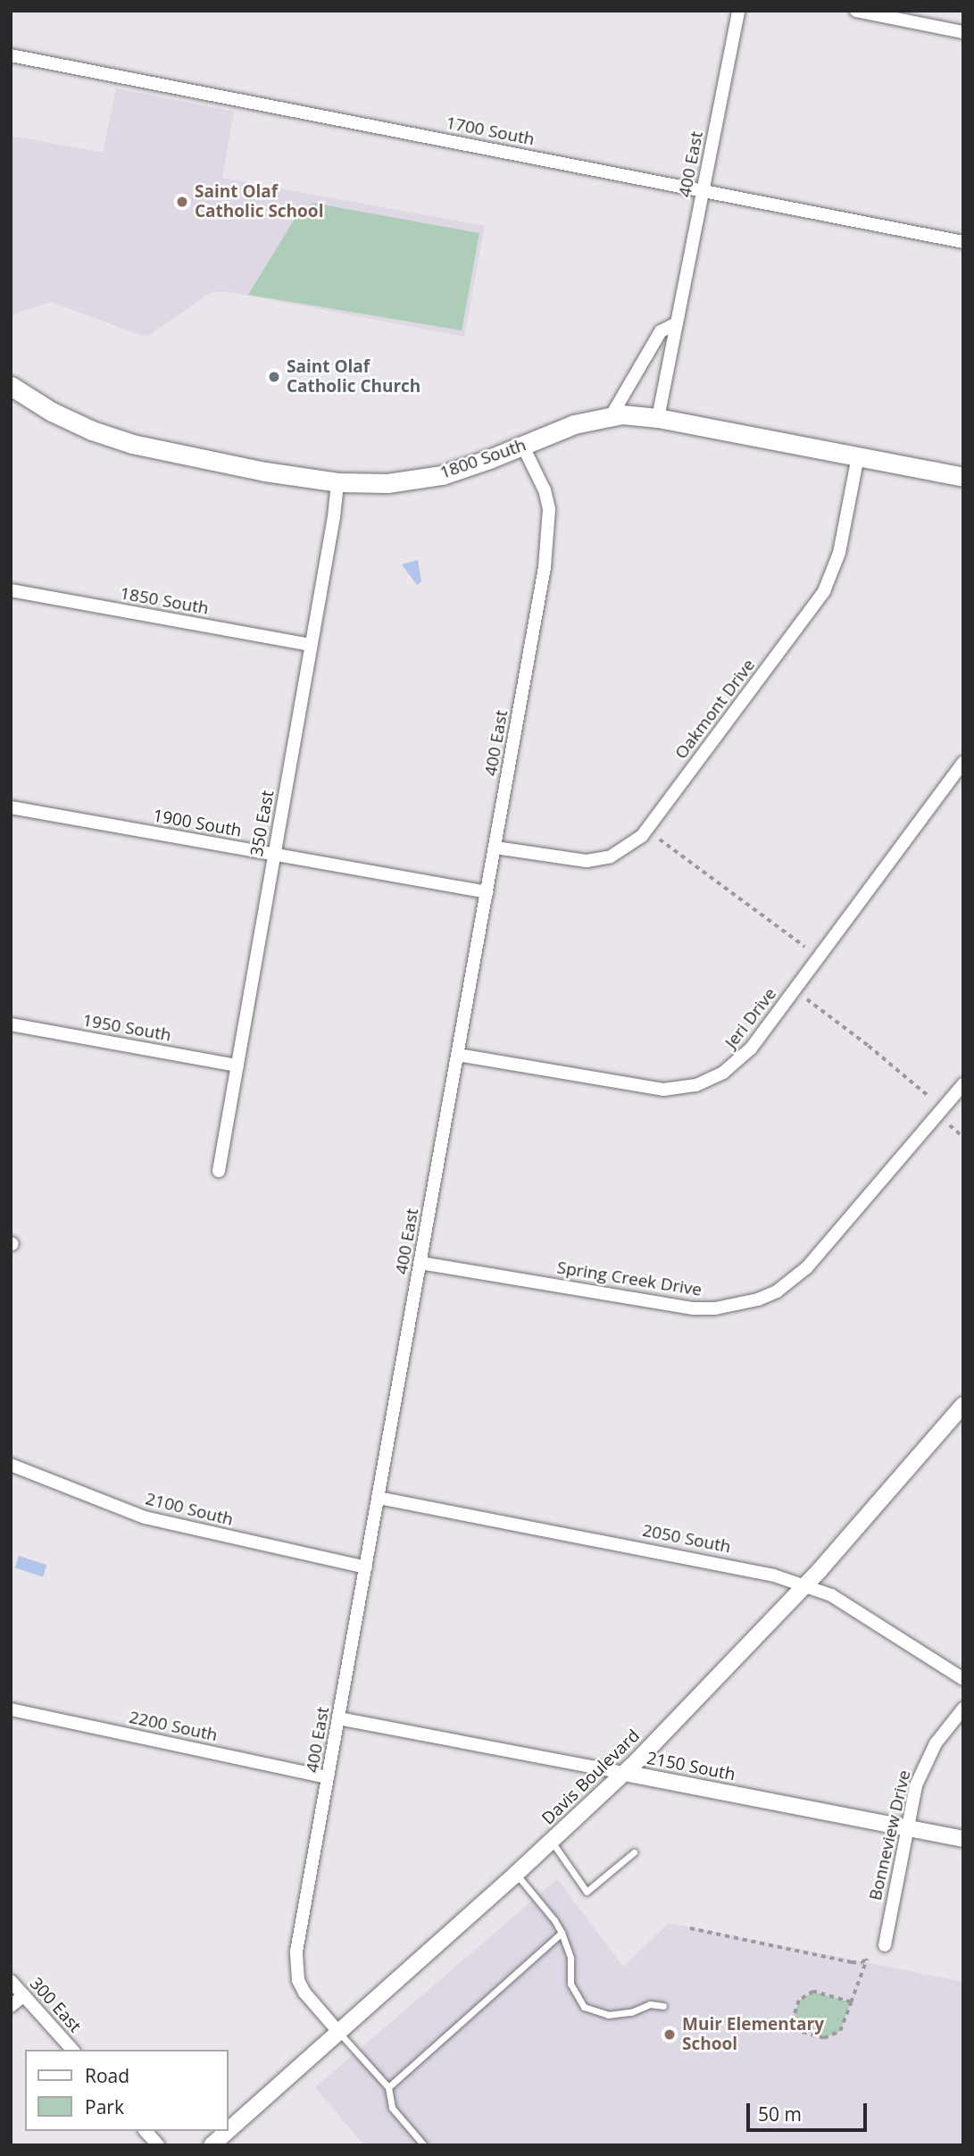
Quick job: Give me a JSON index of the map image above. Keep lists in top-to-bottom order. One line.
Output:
{"streets":{"main road":["1800 South"],"street":["1700 South","400 East","1850 South","Oakmont Drive","1900 South","350 East","Jeri Drive","1950 South","Spring Creek Drive","2100 South","2050 South","2200 South","2150 South","Davis Boulevard","Bonneview Drive","300 East"]},"crossings":[["1700 South","400 East"],["400 East","1800 South"],["400 East","Oakmont Drive"],["400 East","1900 South"],["400 East","Jeri Drive"],["400 East","Spring Creek Drive"],["400 East","2100 South"],["400 East","2050 South"],["400 East","2200 South"],["400 East","2150 South"],["400 East","Davis Boulevard"],["1800 South","Oakmont Drive"],["1800 South","350 East"],["1850 South","350 East"],["1900 South","350 East"],["350 East","1950 South"],["2050 South","Davis Boulevard"],["2150 South","Davis Boulevard"],["2150 South","Bonneview Drive"]],"places":["Saint Olaf Catholic School","Saint Olaf Catholic Church","Muir Elementary School"],"legend":["Road","Park"],"scale_bar":"50 m"}
